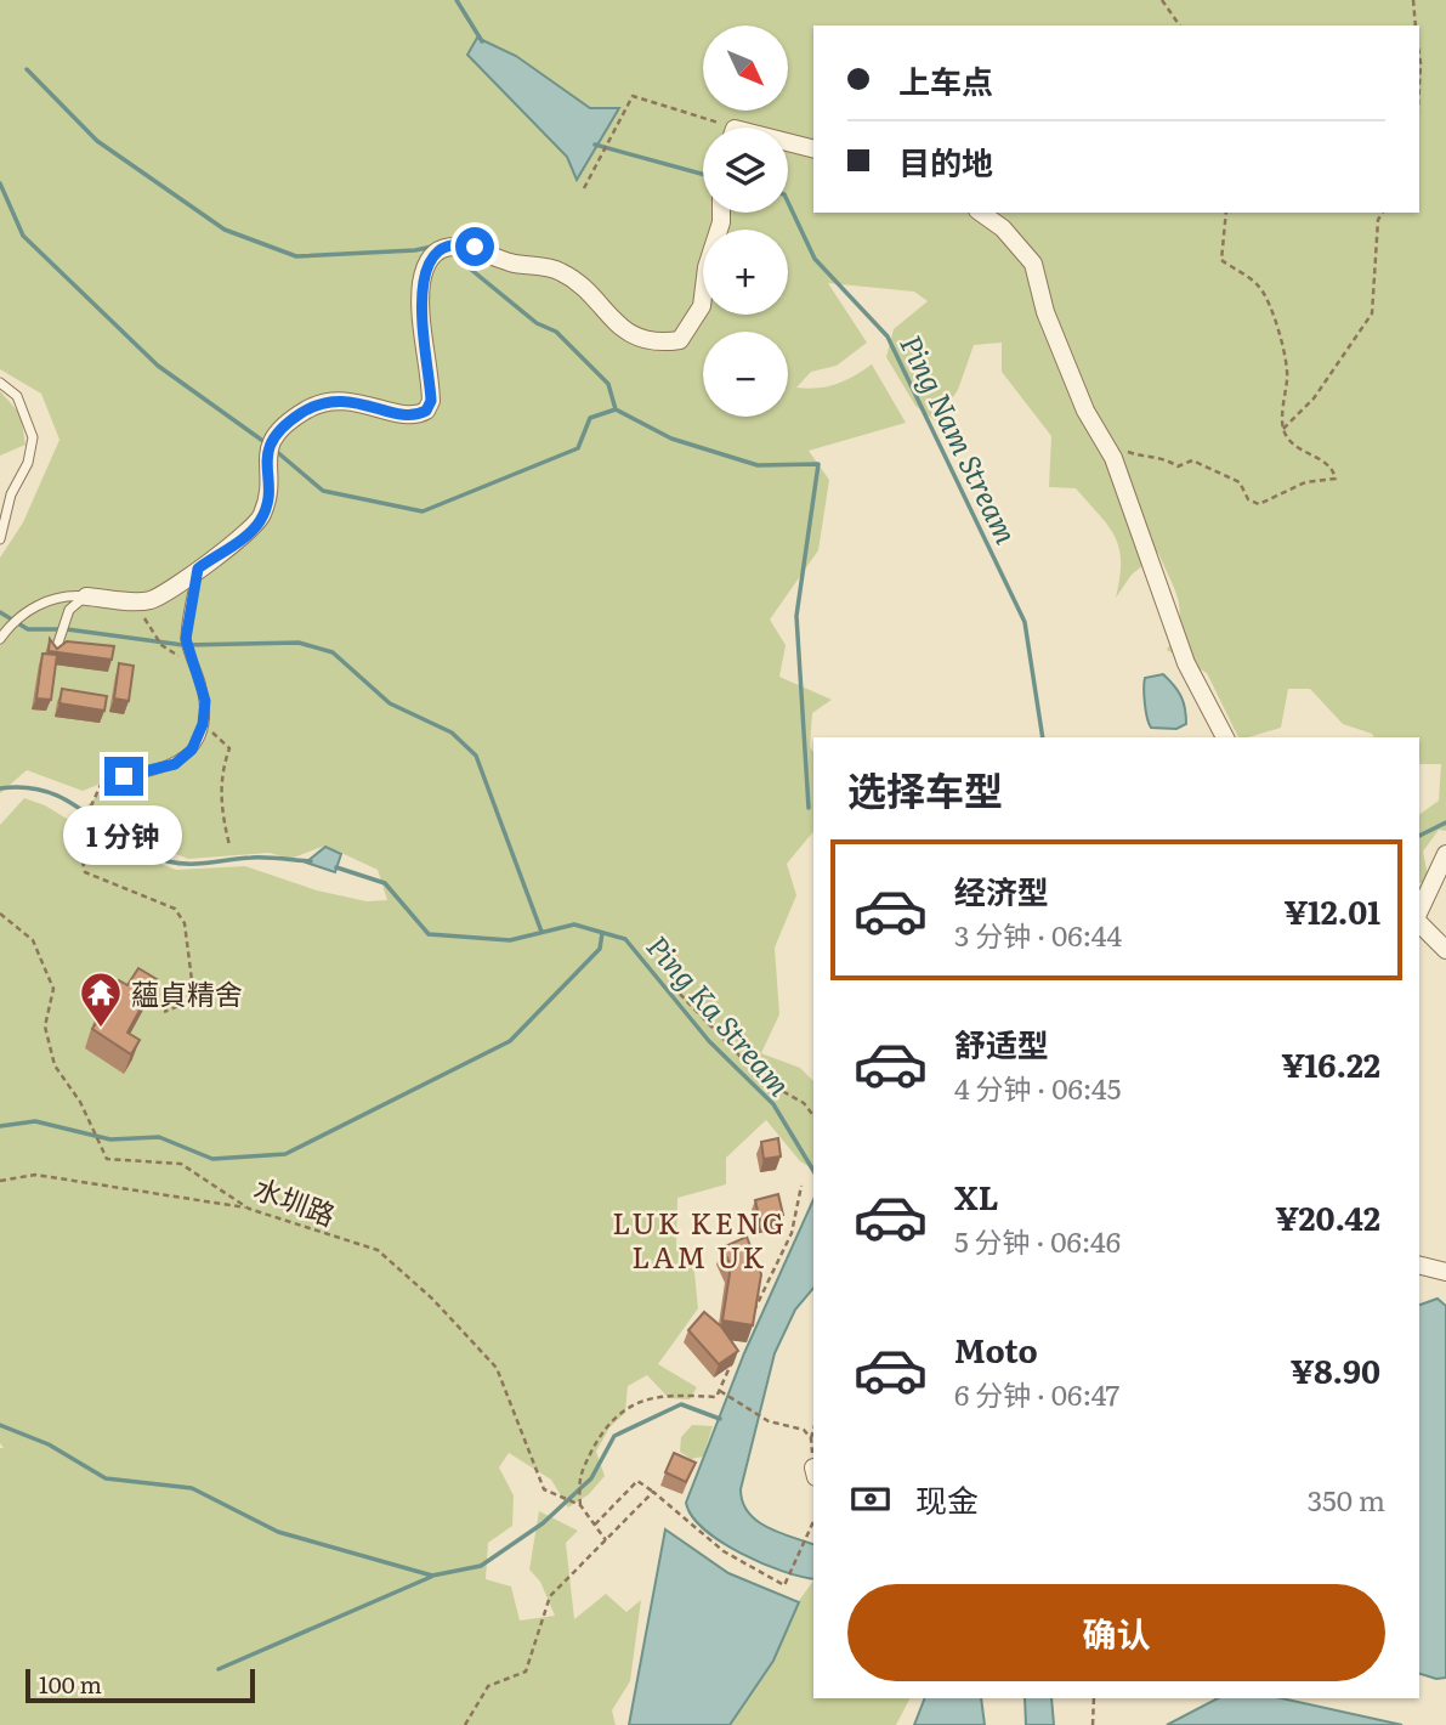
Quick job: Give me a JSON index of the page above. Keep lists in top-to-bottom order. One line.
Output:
{"streets":{"path":["水圳路"]},"districts":["LUK KENG LAM UK"],"water":["Ping Nam Stream","Ping Ka Stream"],"places":{"temple":["蘊貞精舍"]},"scale_bar":"100 m","north":"bottom right","page":{"map_buttons":["+","−"],"banner":["上车点","目的地"],"heading":"选择车型","bubble":"1 分钟","list":[{"name":"经济型","note":"3 分钟 · 06:44","value":"¥12.01"},{"name":"舒适型","note":"4 分钟 · 06:45","value":"¥16.22"},{"name":"XL","note":"5 分钟 · 06:46","value":"¥20.42"},{"name":"Moto","note":"6 分钟 · 06:47","value":"¥8.90"}],"pay":["现金","350 m"],"buttons":"确认","scale":"100 m"}}
